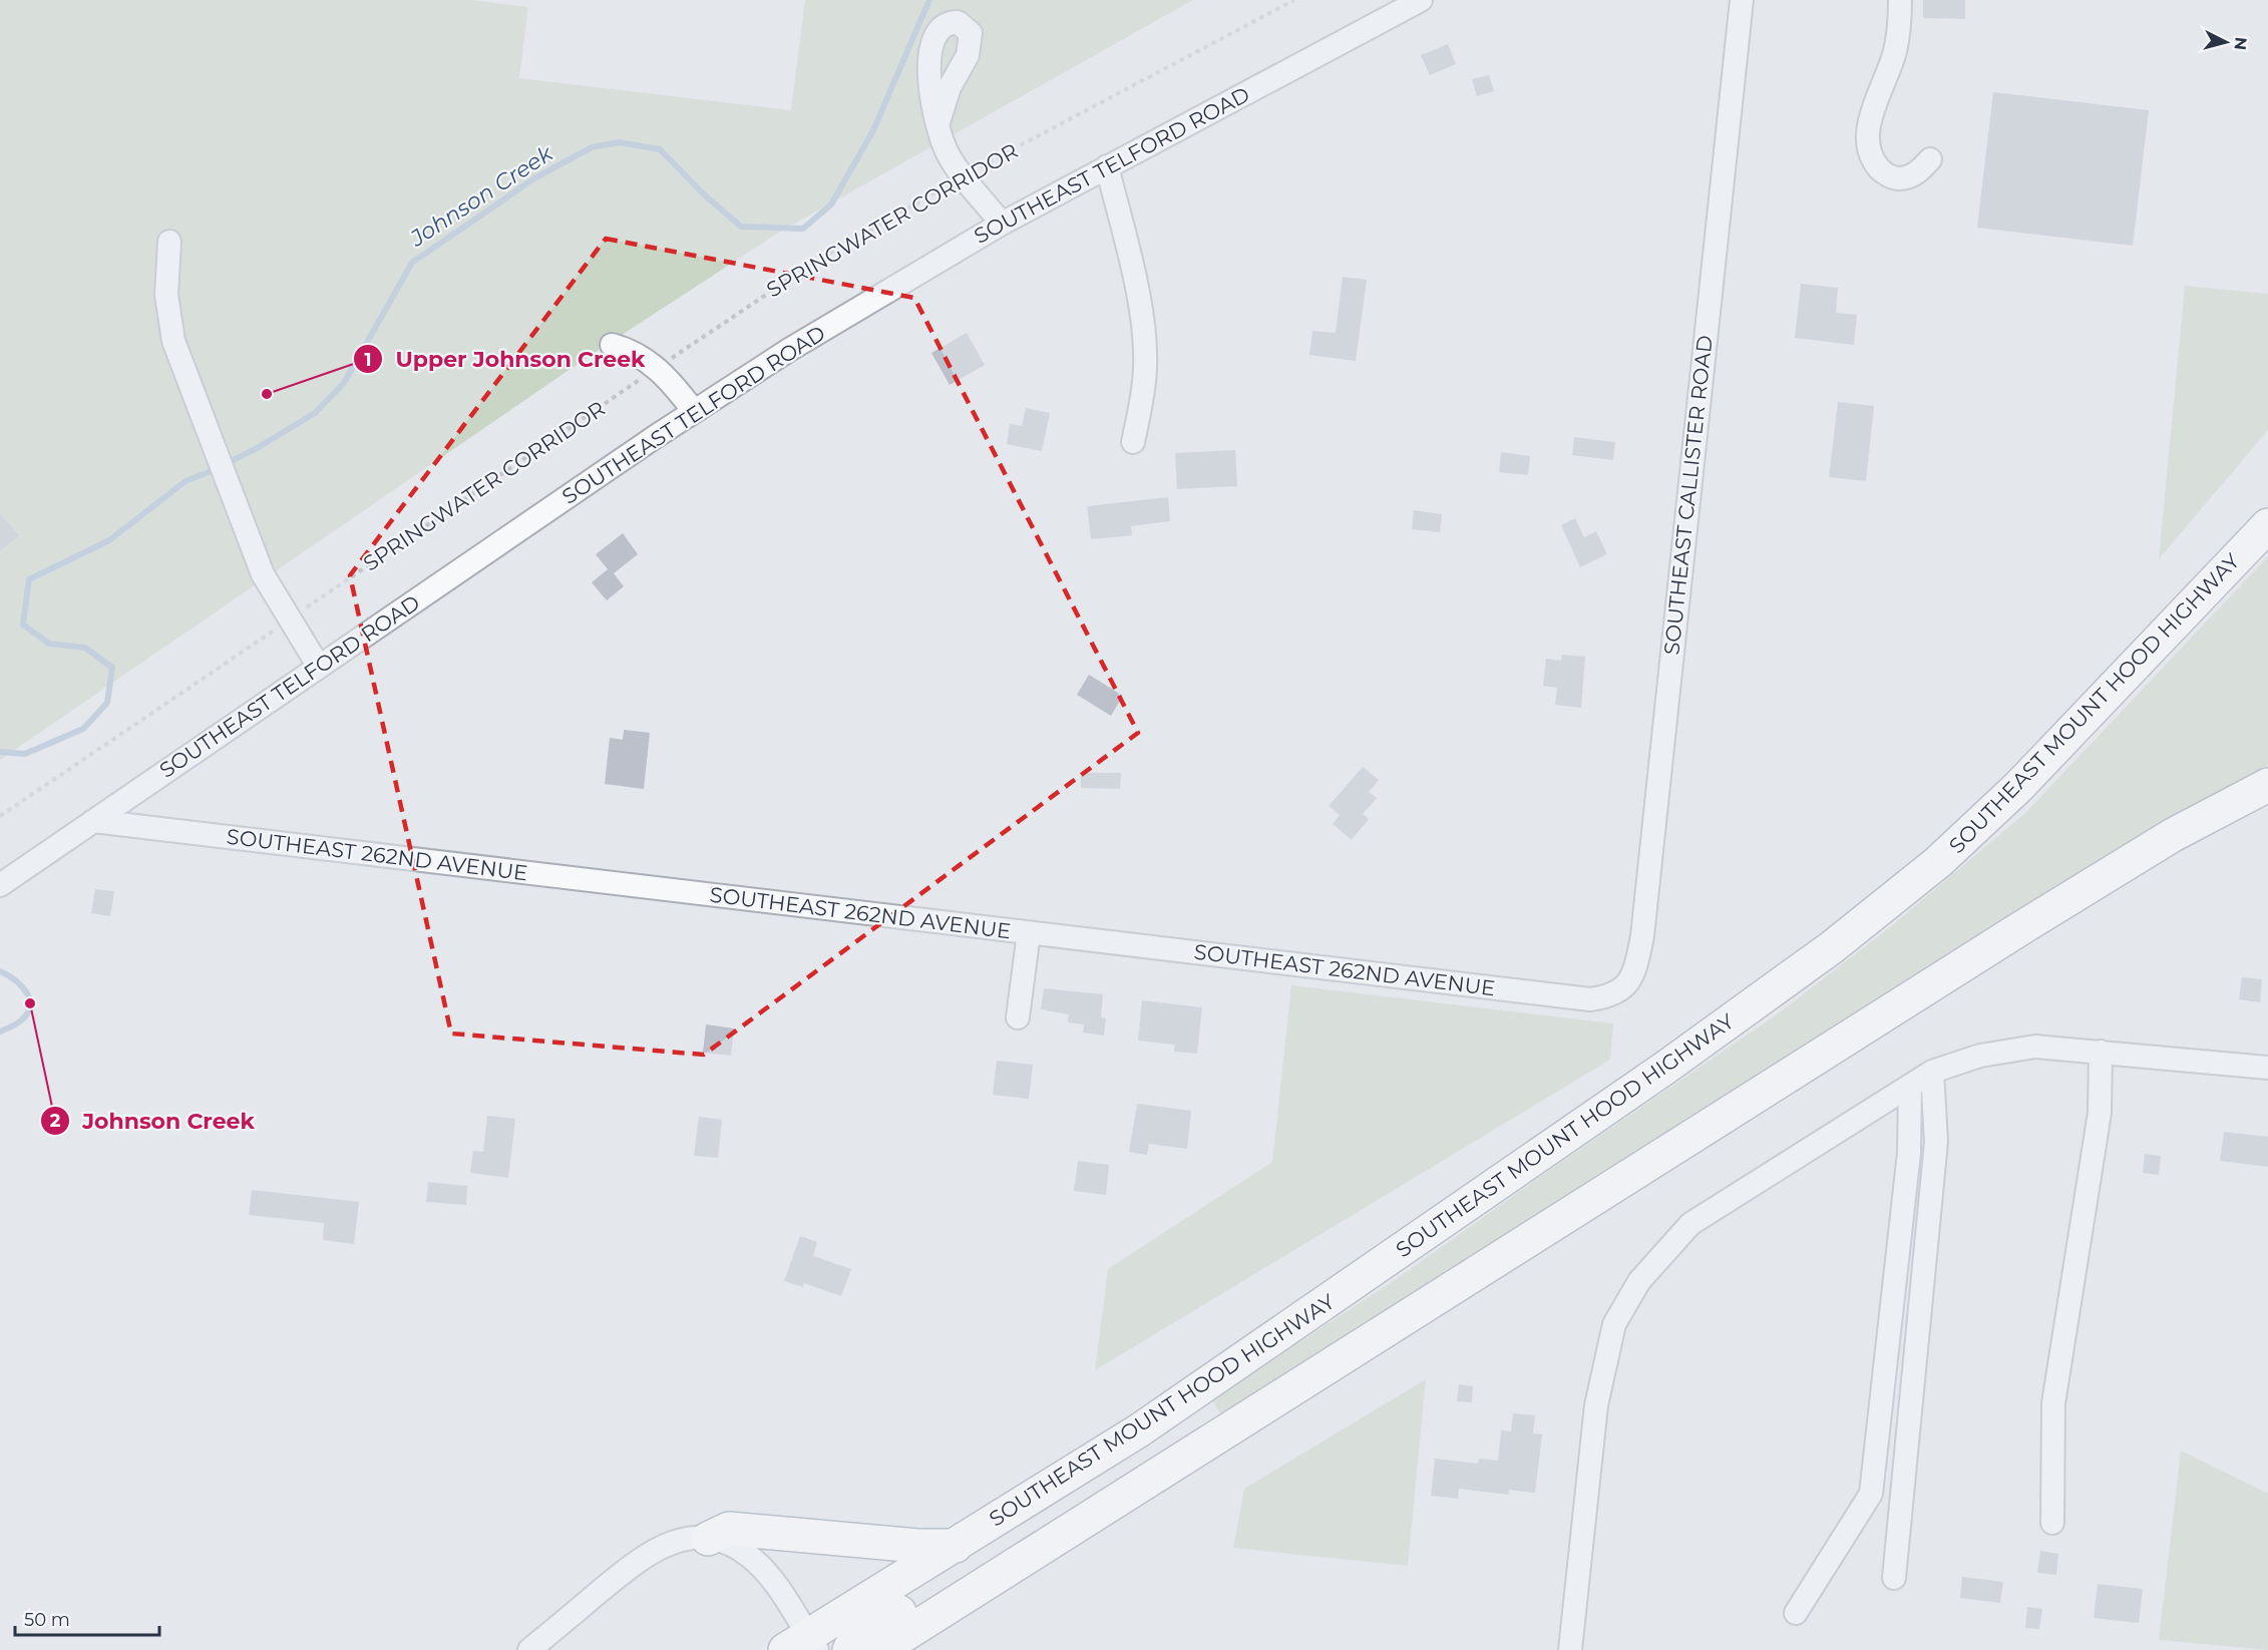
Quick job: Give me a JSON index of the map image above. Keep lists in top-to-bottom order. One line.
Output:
{"streets":{"highway":["SOUTHEAST MOUNT HOOD HIGHWAY"],"street":["SOUTHEAST TELFORD ROAD","SOUTHEAST CALLISTER ROAD","SOUTHEAST 262ND AVENUE"],"path":["SPRINGWATER CORRIDOR"]},"crossings":[["SOUTHEAST TELFORD ROAD","SOUTHEAST 262ND AVENUE"],["SOUTHEAST CALLISTER ROAD","SOUTHEAST 262ND AVENUE"]],"water":["Johnson Creek"],"places":["Upper Johnson Creek","Johnson Creek"],"scale_bar":"50 m","north":"right"}
